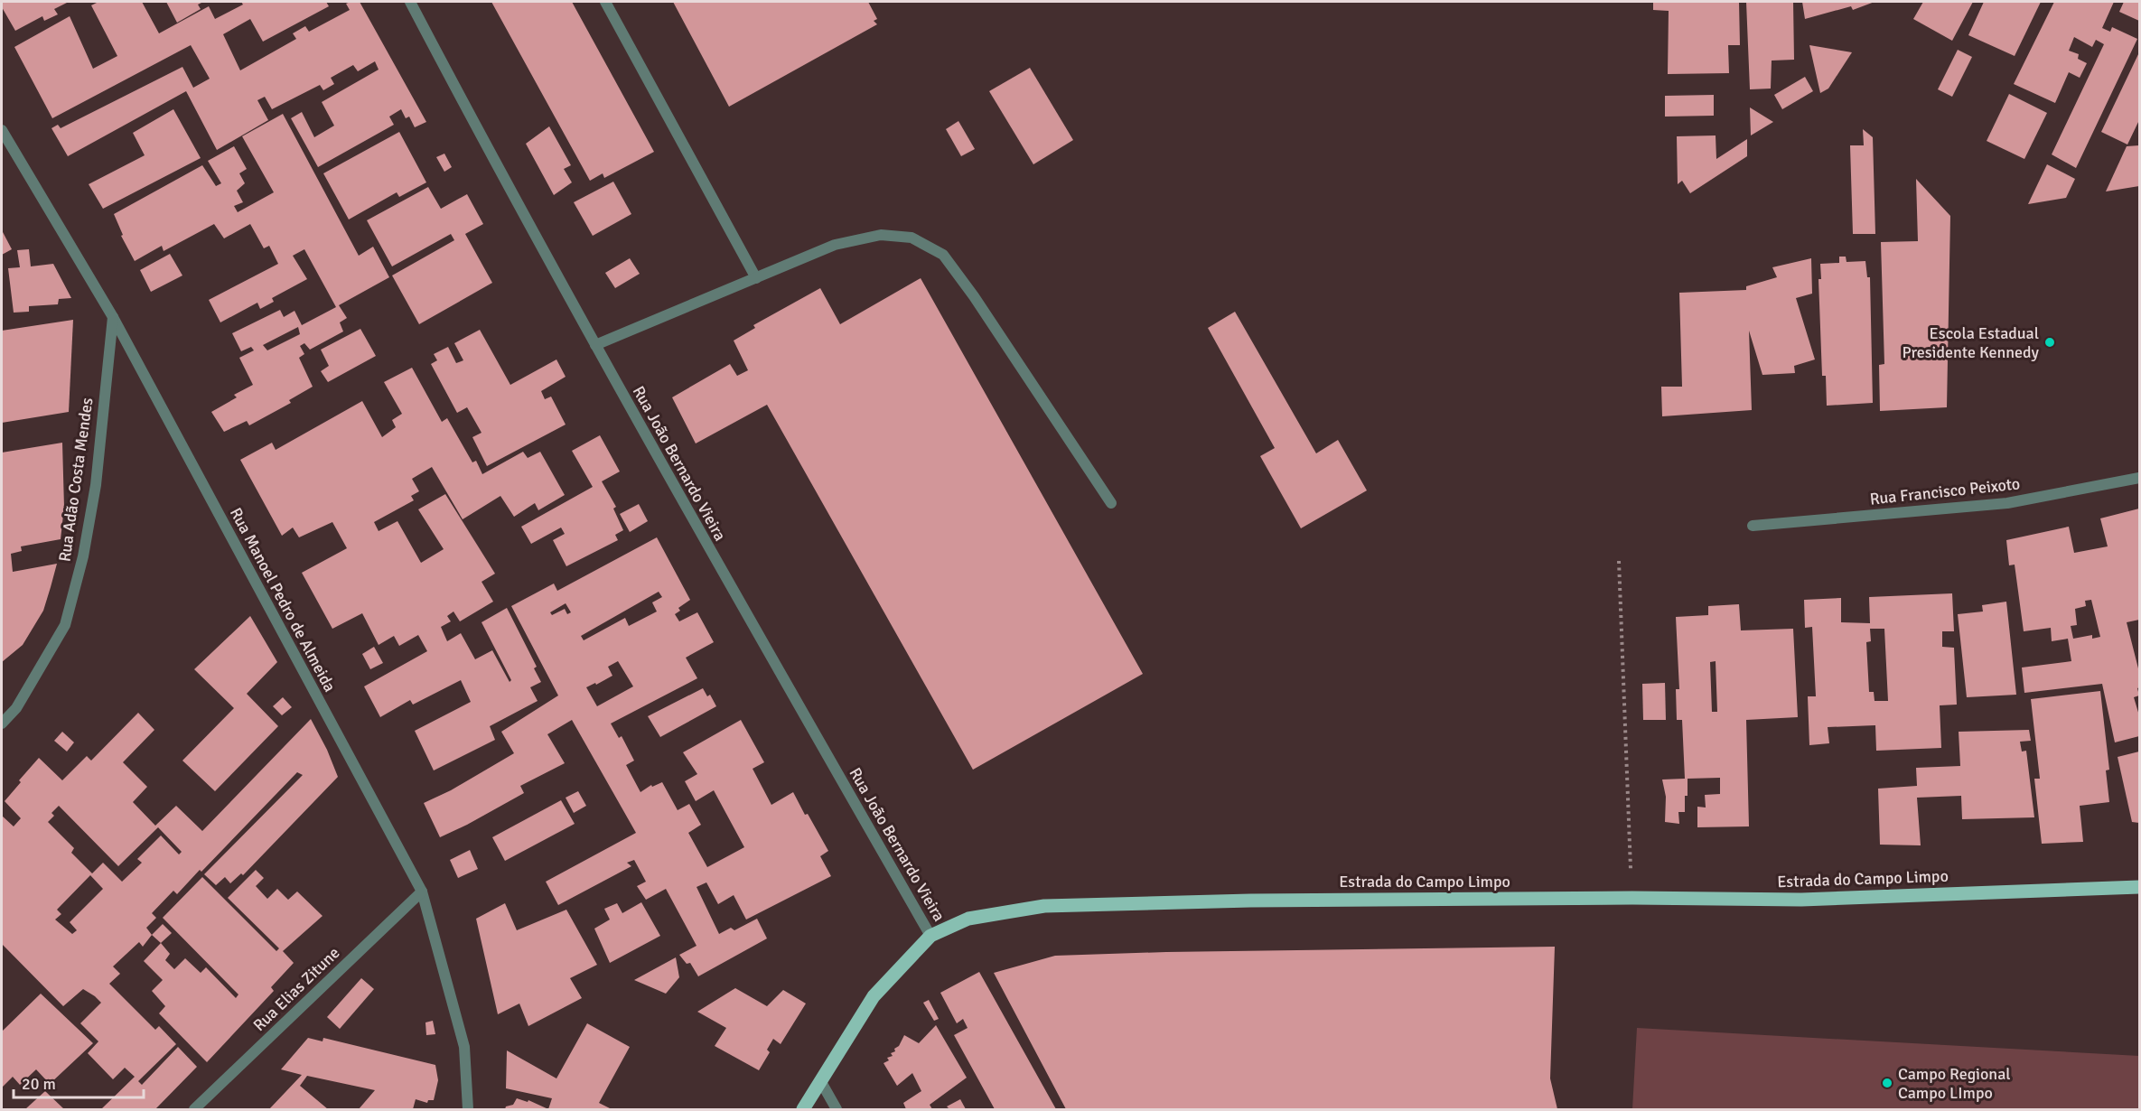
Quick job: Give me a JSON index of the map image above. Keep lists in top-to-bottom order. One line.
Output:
{"streets":{"main road":["Estrada do Campo Limpo"],"street":["Rua João Bernardo Vieira","Rua Adão Costa Mendes","Rua Francisco Peixoto","Rua Manoel Pedro de Almeida","Rua Elias Zitune"]},"crossings":[["Rua João Bernardo Vieira","Estrada do Campo Limpo"],["Rua Adão Costa Mendes","Rua Manoel Pedro de Almeida"],["Rua Manoel Pedro de Almeida","Rua Elias Zitune"]],"places":["Escola Estadual Presidente Kennedy","Campo Regional Campo LImpo"],"scale_bar":"20 m"}
